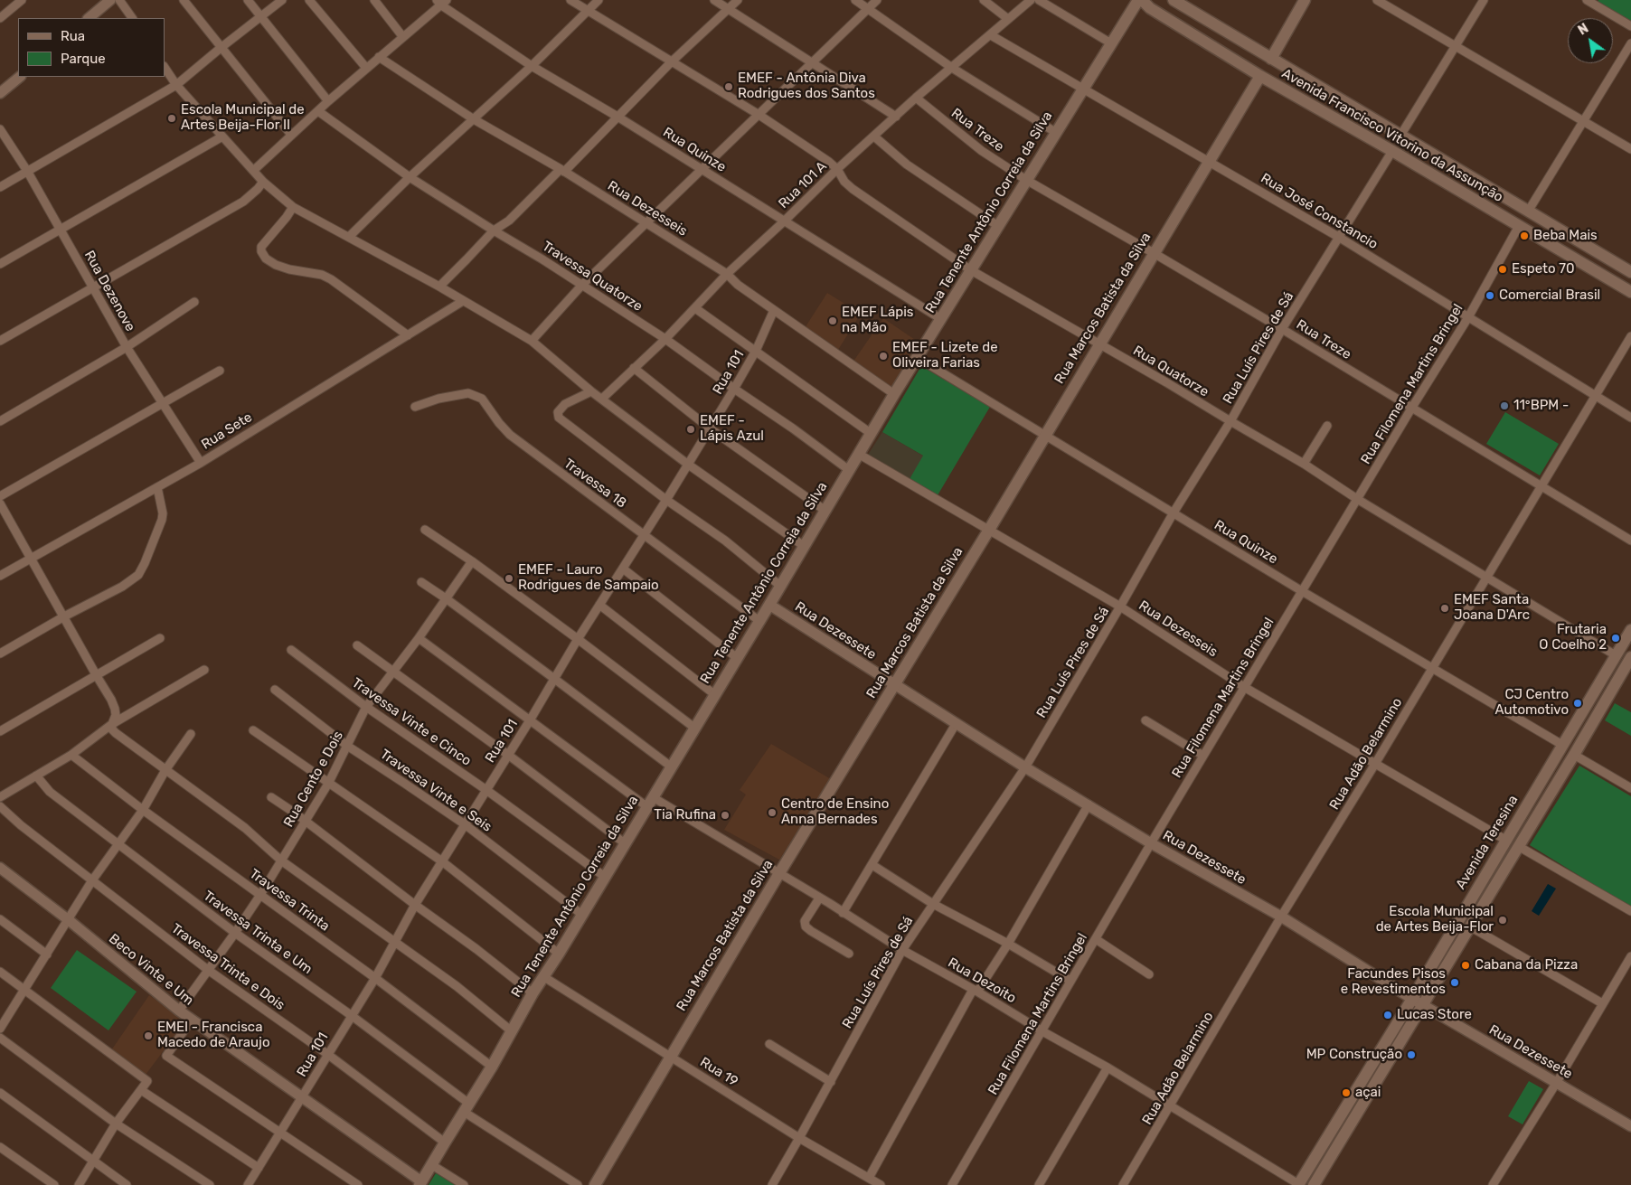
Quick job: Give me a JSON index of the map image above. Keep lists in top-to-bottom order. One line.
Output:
{"streets":{"main road":["Avenida Francisco Vitorino da Assunção","Rua Tenente Antônio Correia da Silva","Rua Marcos Batista da Silva","Avenida Teresina"],"street":["Rua Treze","Rua Quinze","Rua 101 A","Rua Dezesseis","Rua José Constancio","Travessa Quatorze","Rua Dezenove","Rua Luís Pires de Sá","Rua Quatorze","Rua 101","Rua Filomena Martins Bringel","Rua Sete","Travessa 18","Rua Dezessete","Travessa Vinte e Cinco","Rua Adão Belarmino","Rua Cento e Dois","Travessa Vinte e Seis","Travessa Trinta","Travessa Trinta e Um","Travessa Trinta e Dois","Beco Vinte e Um","Rua Dezoito","Rua 19"]},"crossings":[["Rua Treze","Rua 101 A"],["Rua Treze","Rua Tenente Antônio Correia da Silva"],["Rua Treze","Rua Marcos Batista da Silva"],["Rua Treze","Rua Luís Pires de Sá"],["Rua Treze","Rua Filomena Martins Bringel"],["Rua Treze","Rua Adão Belarmino"],["Avenida Francisco Vitorino da Assunção","Rua Tenente Antônio Correia da Silva"],["Avenida Francisco Vitorino da Assunção","Rua Marcos Batista da Silva"],["Avenida Francisco Vitorino da Assunção","Rua Luís Pires de Sá"],["Avenida Francisco Vitorino da Assunção","Rua Filomena Martins Bringel"],["Rua Quinze","Rua 101 A"],["Rua Quinze","Rua Tenente Antônio Correia da Silva"],["Rua Quinze","Rua Marcos Batista da Silva"],["Rua Quinze","Rua Luís Pires de Sá"],["Rua Quinze","Rua Filomena Martins Bringel"],["Rua Quinze","Rua Adão Belarmino"],["Rua Quinze","Avenida Teresina"],["Rua 101 A","Rua Dezesseis"],["Rua 101 A","Rua José Constancio"],["Rua 101 A","Travessa Quatorze"],["Rua 101 A","Rua Quatorze"],["Rua Dezesseis","Rua Tenente Antônio Correia da Silva"],["Rua Dezesseis","Rua Marcos Batista da Silva"],["Rua Dezesseis","Rua Luís Pires de Sá"],["Rua Dezesseis","Rua 101"],["Rua Dezesseis","Rua Filomena Martins Bringel"],["Rua Dezesseis","Rua Adão Belarmino"],["Rua Dezesseis","Avenida Teresina"],["Rua José Constancio","Rua Tenente Antônio Correia da Silva"],["Rua José Constancio","Rua Marcos Batista da Silva"],["Rua José Constancio","Rua Luís Pires de Sá"],["Rua José Constancio","Rua Filomena Martins Bringel"],["Rua José Constancio","Rua Adão Belarmino"],["Rua Tenente Antônio Correia da Silva","Travessa Quatorze"],["Rua Tenente Antônio Correia da Silva","Rua Quatorze"],["Rua Tenente Antônio Correia da Silva","Travessa 18"],["Rua Tenente Antônio Correia da Silva","Rua Dezessete"],["Rua Tenente Antônio Correia da Silva","Travessa Vinte e Cinco"],["Rua Tenente Antônio Correia da Silva","Travessa Vinte e Seis"],["Rua Tenente Antônio Correia da Silva","Travessa Trinta"],["Rua Tenente Antônio Correia da Silva","Travessa Trinta e Um"],["Rua Tenente Antônio Correia da Silva","Travessa Trinta e Dois"],["Rua Tenente Antônio Correia da Silva","Beco Vinte e Um"],["Rua Tenente Antônio Correia da Silva","Rua Dezoito"],["Rua Tenente Antônio Correia da Silva","Rua 19"],["Travessa Quatorze","Rua 101"],["Rua Dezenove","Rua Sete"],["Rua Marcos Batista da Silva","Rua Quatorze"],["Rua Marcos Batista da Silva","Rua Dezessete"],["Rua Marcos Batista da Silva","Rua Dezoito"],["Rua Marcos Batista da Silva","Rua 19"],["Rua Luís Pires de Sá","Rua Quatorze"],["Rua Luís Pires de Sá","Rua Dezessete"],["Rua Luís Pires de Sá","Rua Dezoito"],["Rua Luís Pires de Sá","Rua 19"],["Rua Quatorze","Rua Filomena Martins Bringel"],["Rua Quatorze","Rua Adão Belarmino"],["Rua Quatorze","Avenida Teresina"],["Rua 101","Travessa 18"],["Rua 101","Travessa Vinte e Cinco"],["Rua 101","Travessa Vinte e Seis"],["Rua 101","Travessa Trinta"],["Rua 101","Travessa Trinta e Um"],["Rua 101","Travessa Trinta e Dois"],["Rua 101","Beco Vinte e Um"],["Rua 101","Rua Dezoito"],["Rua Filomena Martins Bringel","Rua Dezessete"],["Rua Filomena Martins Bringel","Rua Dezoito"],["Rua Dezessete","Rua Adão Belarmino"],["Rua Dezessete","Avenida Teresina"],["Travessa Vinte e Cinco","Rua Cento e Dois"],["Rua Adão Belarmino","Rua Dezoito"],["Rua Cento e Dois","Travessa Vinte e Seis"],["Rua Cento e Dois","Travessa Trinta"],["Rua Cento e Dois","Travessa Trinta e Um"],["Rua Cento e Dois","Travessa Trinta e Dois"],["Rua Cento e Dois","Beco Vinte e Um"],["Rua Cento e Dois","Rua Dezoito"],["Avenida Teresina","Rua Dezoito"]],"places":["EMEF - Antônia Diva Rodrigues dos Santos","Escola Municipal de Artes Beija-Flor II","Beba Mais","Espeto 70","Comercial Brasil","EMEF Lápis na Mão","EMEF - Lizete de Oliveira Farias","11°BPM -","EMEF - Lápis Azul","EMEF - Lauro Rodrigues de Sampaio","EMEF Santa Joana D'Arc","Frutaria O Coelho 2","CJ Centro Automotivo","Centro de Ensino Anna Bernades","Tia Rufina","Escola Municipal de Artes Beija-Flor","Cabana da Pizza","Facundes Pisos e Revestimentos","Lucas Store","EMEI - Francisca Macedo de Araujo","MP Construção","açai"],"legend":["Rua","Parque"],"north":"top left"}
